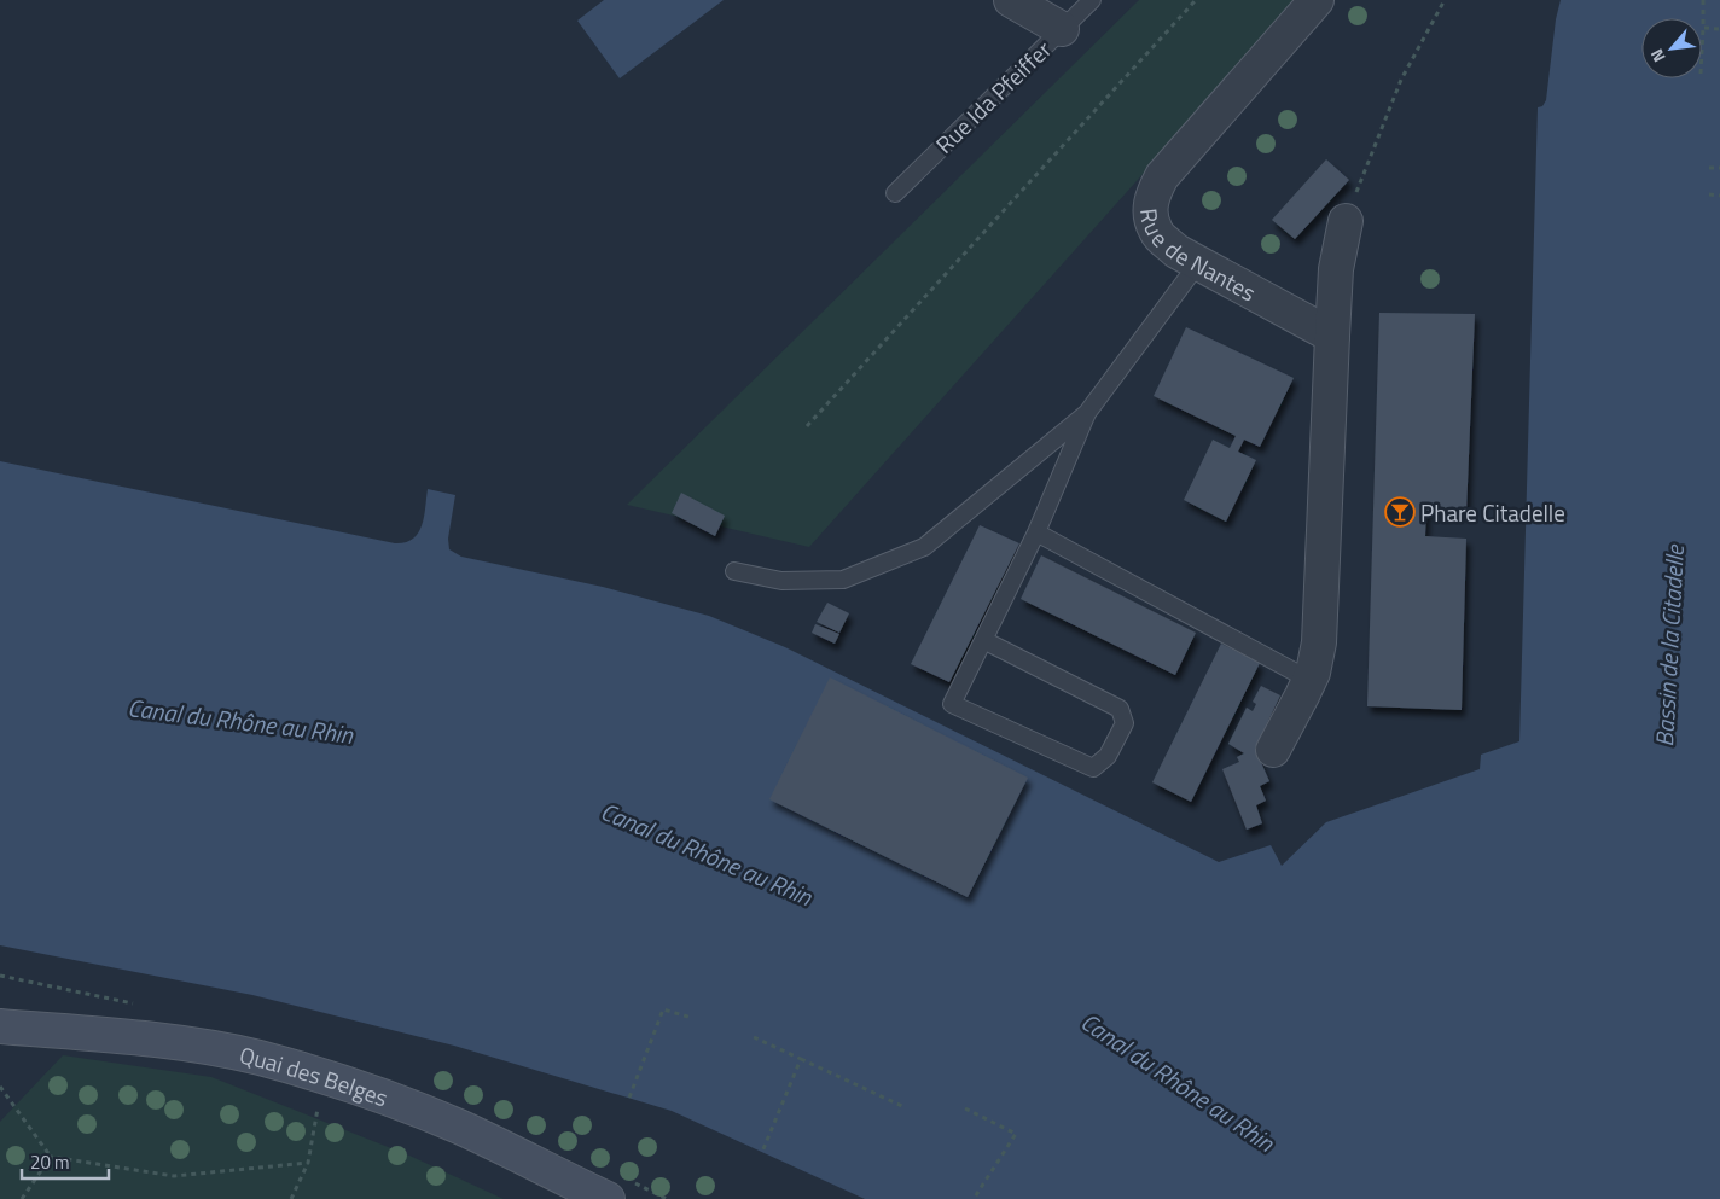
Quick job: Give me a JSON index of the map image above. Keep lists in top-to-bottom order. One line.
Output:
{"streets":{"main road":["Quai des Belges"],"street":["Rue de Nantes"],"lane":["Rue Ida Pfeiffer"]},"water":["Bassin de la Citadelle","Canal du Rhône au Rhin"],"places":{"bar":["Phare Citadelle"]},"scale_bar":"20 m","north":"bottom left"}
